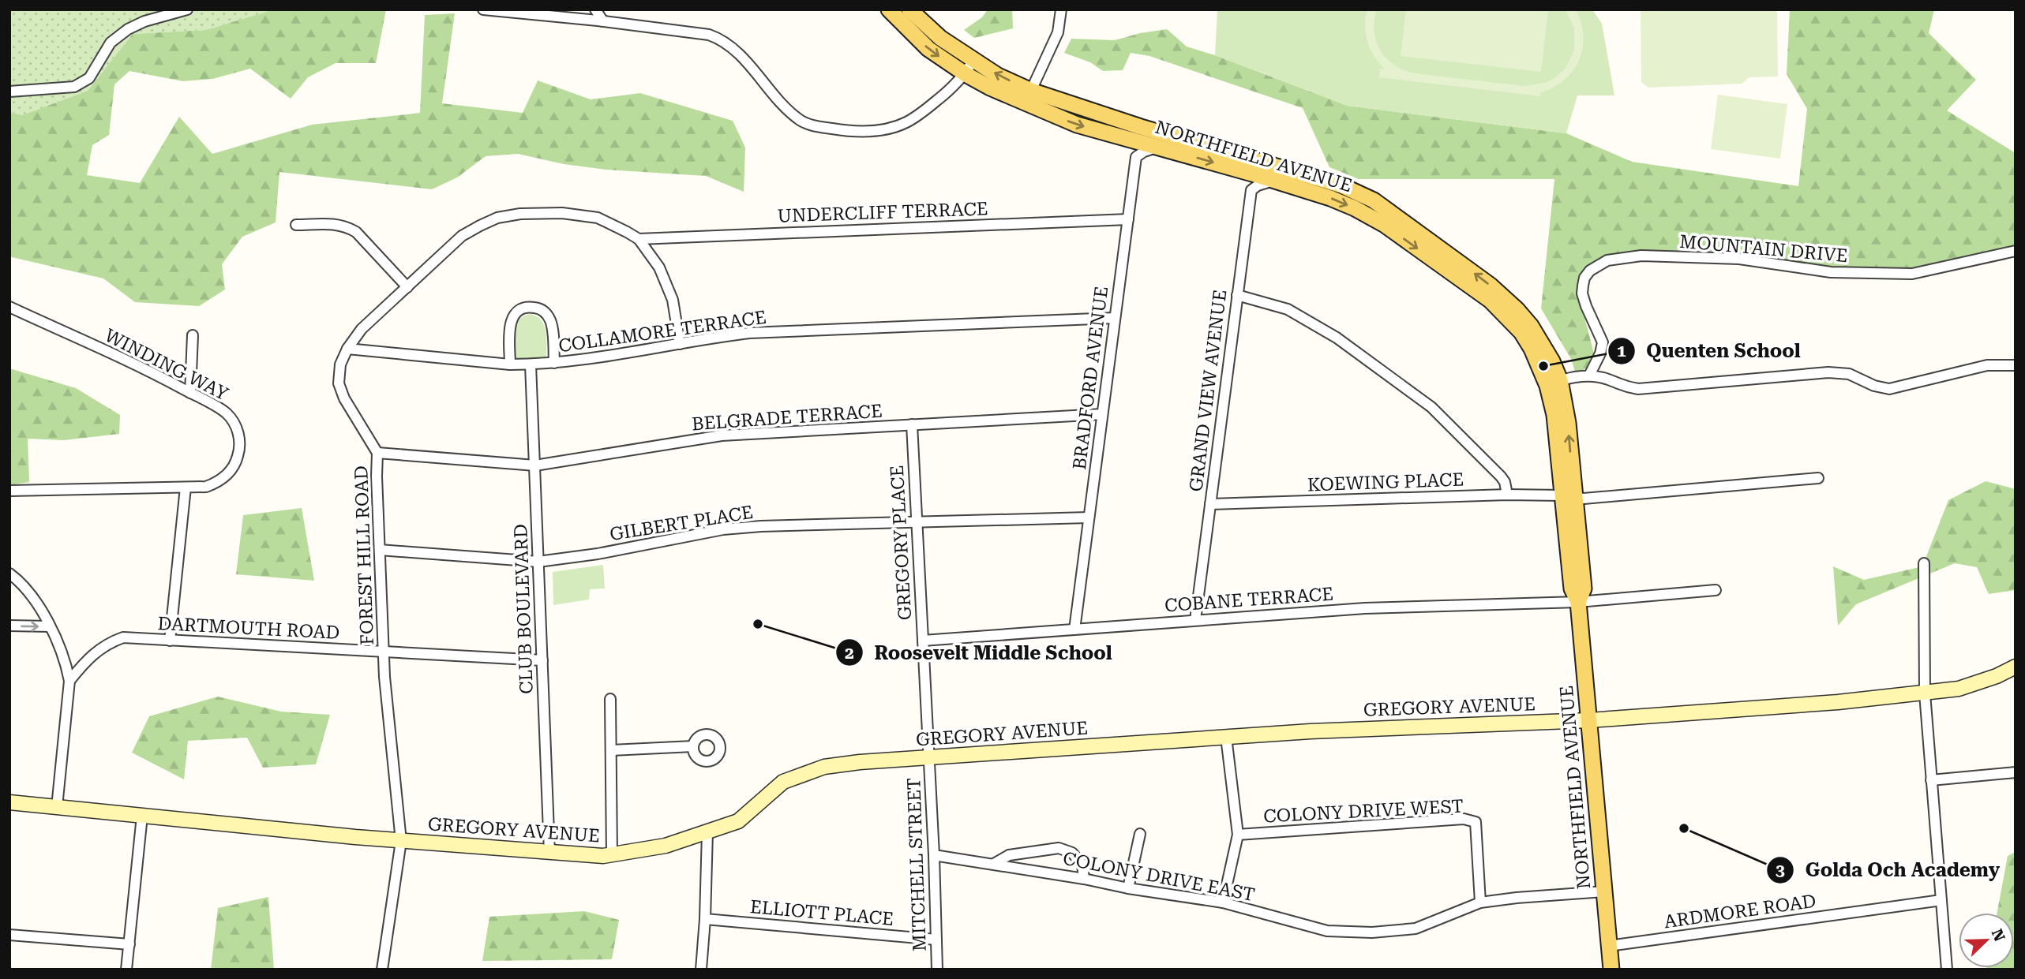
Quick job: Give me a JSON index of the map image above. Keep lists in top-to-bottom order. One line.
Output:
{"streets":{"main road":["NORTHFIELD AVENUE","GREGORY AVENUE"],"street":["UNDERCLIFF TERRACE","MOUNTAIN DRIVE","COLLAMORE TERRACE","WINDING WAY","BRADFORD AVENUE","GRAND VIEW AVENUE","BELGRADE TERRACE","KOEWING PLACE","GILBERT PLACE","GREGORY PLACE","FOREST HILL ROAD","COBANE TERRACE","CLUB BOULEVARD","DARTMOUTH ROAD","COLONY DRIVE WEST","MITCHELL STREET","COLONY DRIVE EAST","ARDMORE ROAD","ELLIOTT PLACE"]},"crossings":[["NORTHFIELD AVENUE","BRADFORD AVENUE"],["NORTHFIELD AVENUE","GRAND VIEW AVENUE"],["NORTHFIELD AVENUE","KOEWING PLACE"],["NORTHFIELD AVENUE","COBANE TERRACE"],["NORTHFIELD AVENUE","GREGORY AVENUE"],["NORTHFIELD AVENUE","COLONY DRIVE EAST"],["NORTHFIELD AVENUE","ARDMORE ROAD"],["UNDERCLIFF TERRACE","BRADFORD AVENUE"],["UNDERCLIFF TERRACE","FOREST HILL ROAD"],["COLLAMORE TERRACE","BRADFORD AVENUE"],["COLLAMORE TERRACE","FOREST HILL ROAD"],["COLLAMORE TERRACE","CLUB BOULEVARD"],["BRADFORD AVENUE","BELGRADE TERRACE"],["BRADFORD AVENUE","GILBERT PLACE"],["BRADFORD AVENUE","COBANE TERRACE"],["GRAND VIEW AVENUE","KOEWING PLACE"],["GRAND VIEW AVENUE","COBANE TERRACE"],["BELGRADE TERRACE","GREGORY PLACE"],["BELGRADE TERRACE","FOREST HILL ROAD"],["BELGRADE TERRACE","CLUB BOULEVARD"],["GILBERT PLACE","GREGORY PLACE"],["GILBERT PLACE","FOREST HILL ROAD"],["GILBERT PLACE","CLUB BOULEVARD"],["GREGORY PLACE","COBANE TERRACE"],["GREGORY PLACE","GREGORY AVENUE"],["GREGORY PLACE","MITCHELL STREET"],["FOREST HILL ROAD","DARTMOUTH ROAD"],["FOREST HILL ROAD","GREGORY AVENUE"],["CLUB BOULEVARD","DARTMOUTH ROAD"],["CLUB BOULEVARD","GREGORY AVENUE"],["GREGORY AVENUE","MITCHELL STREET"],["COLONY DRIVE WEST","COLONY DRIVE EAST"],["MITCHELL STREET","COLONY DRIVE EAST"],["MITCHELL STREET","ELLIOTT PLACE"]],"places":["Quenten School","Roosevelt Middle School","Golda Och Academy"],"north":"top right"}
